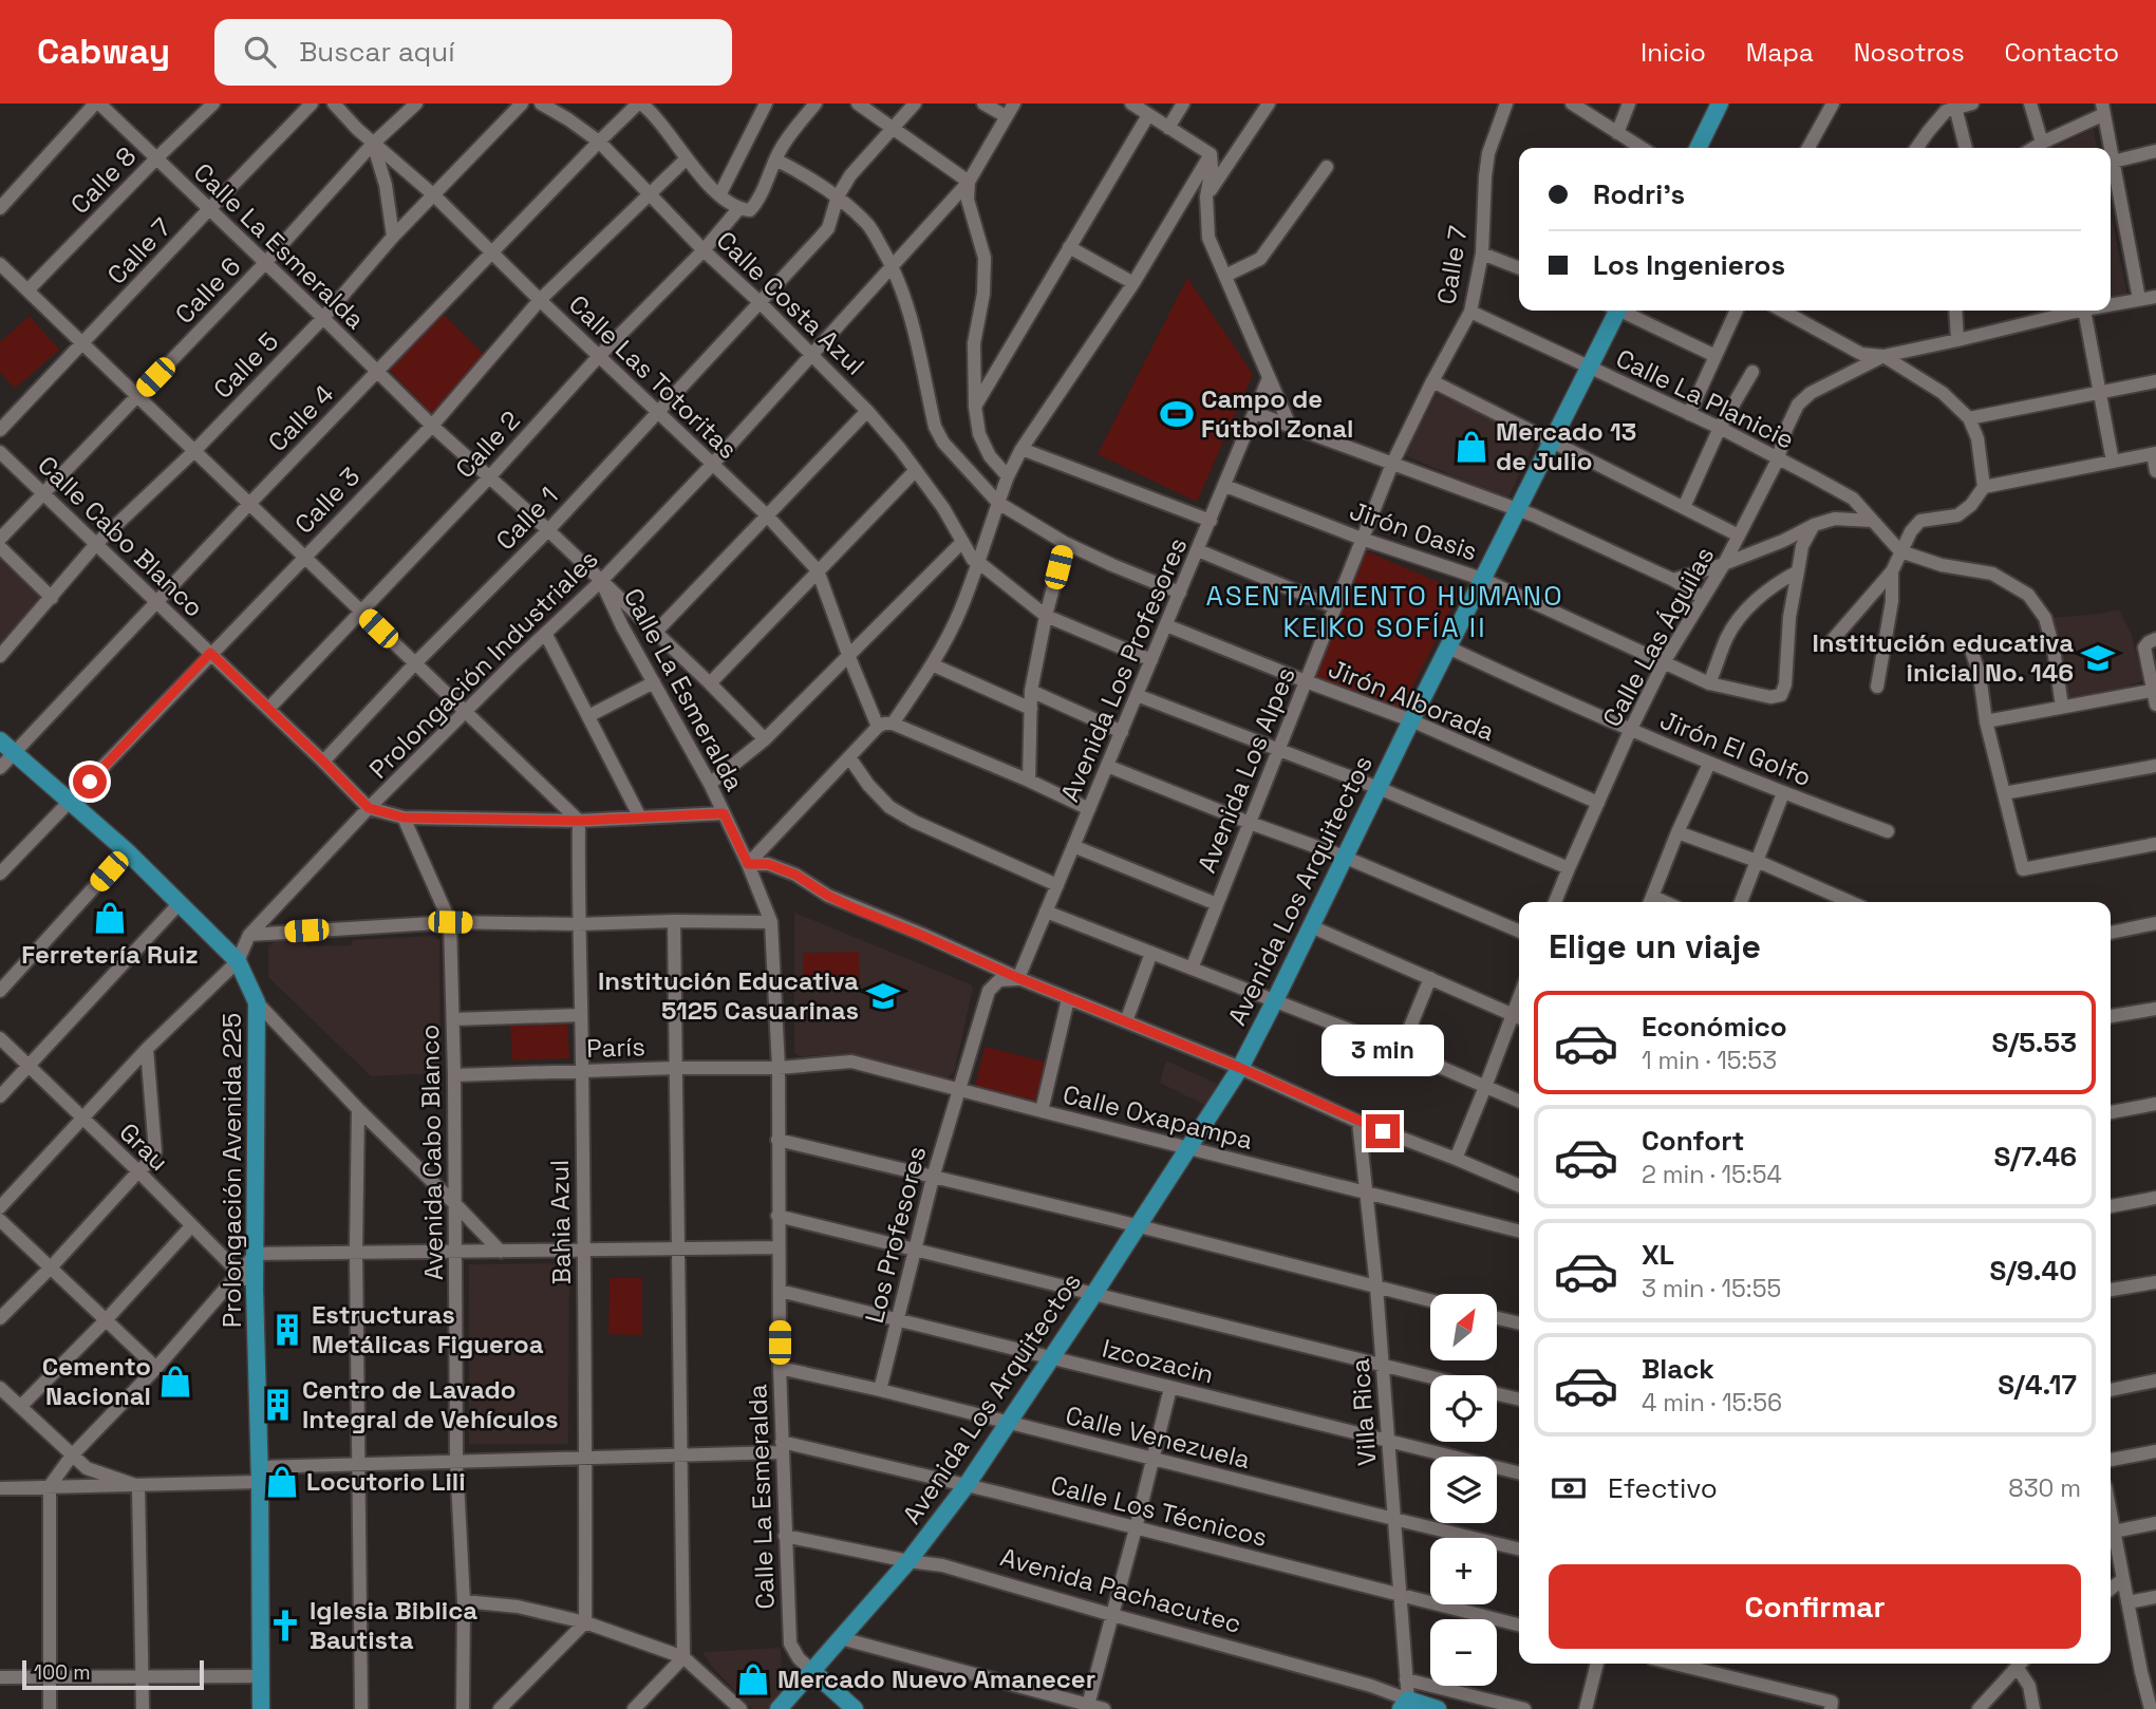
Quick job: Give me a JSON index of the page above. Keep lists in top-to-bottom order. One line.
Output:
{"streets":{"main road":["Avenida Los Arquitectos","Prolongación Avenida 225","Avenida Pachacutec"],"street":["Calle 8","Calle La Esmeralda","Calle 7","Calle 6","Calle Costa Azul","Calle 5","Calle Las Totoritas","Calle La Planicie","Calle 4","Calle 2","Calle 3","Calle 1","Jirón Oasis","Calle Cabo Blanco","Calle Las Águilas","Prolongación Industriales","Avenida Los Profesores","Jirón Alborada","Jirón El Golfo","Avenida Los Alpes","París","Calle Oxapampa","Grau","Avenida Cabo Blanco","Bahia Azul","Los Profesores","Izcozacin","Villa Rica","Calle Venezuela","Calle Los Técnicos"]},"crossings":[["Calle 8","Calle La Esmeralda"],["Calle La Esmeralda","Calle 7"],["Calle La Esmeralda","Calle 6"],["Calle La Esmeralda","Calle 5"],["Calle La Esmeralda","Calle 4"],["Calle La Esmeralda","Calle 2"],["Calle La Esmeralda","Calle 3"],["Calle La Esmeralda","Calle 1"],["Calle La Esmeralda","Prolongación Industriales"],["Calle La Esmeralda","Avenida Los Arquitectos"],["Calle La Esmeralda","París"],["Calle La Esmeralda","Calle Oxapampa"],["Calle La Esmeralda","Izcozacin"],["Calle La Esmeralda","Calle Venezuela"],["Calle La Esmeralda","Calle Los Técnicos"],["Calle La Esmeralda","Avenida Pachacutec"],["Calle 7","Calle La Planicie"],["Calle 7","Avenida Los Alpes"],["Calle 6","Calle Las Totoritas"],["Calle 6","Calle Cabo Blanco"],["Calle Costa Azul","Calle 4"],["Calle Costa Azul","Calle 2"],["Calle Costa Azul","Calle 3"],["Calle Costa Azul","Calle 1"],["Calle Costa Azul","Prolongación Industriales"],["Calle Costa Azul","Avenida Los Profesores"],["Calle 5","Calle Las Totoritas"],["Calle 5","Calle Cabo Blanco"],["Calle Las Totoritas","Calle 4"],["Calle Las Totoritas","Calle 2"],["Calle Las Totoritas","Calle 3"],["Calle Las Totoritas","Calle 1"],["Calle Las Totoritas","Prolongación Industriales"],["Calle La Planicie","Calle Las Águilas"],["Calle La Planicie","Avenida Los Arquitectos"],["Calle 4","Calle Cabo Blanco"],["Calle 4","Prolongación Avenida 225"],["Calle 2","Calle Cabo Blanco"],["Calle 3","Calle Cabo Blanco"],["Calle 3","Prolongación Avenida 225"],["Calle 1","Calle Cabo Blanco"],["Jirón Oasis","Calle Las Águilas"],["Jirón Oasis","Avenida Los Profesores"],["Jirón Oasis","Avenida Los Alpes"],["Jirón Oasis","Avenida Los Arquitectos"],["Calle Cabo Blanco","Prolongación Industriales"],["Calle Las Águilas","Jirón Alborada"],["Calle Las Águilas","Jirón El Golfo"],["Prolongación Industriales","Grau"],["Prolongación Industriales","Prolongación Avenida 225"],["Avenida Los Profesores","Jirón Alborada"],["Avenida Los Profesores","Los Profesores"],["Jirón Alborada","Avenida Los Alpes"],["Jirón Alborada","Avenida Los Arquitectos"],["Jirón El Golfo","Avenida Los Arquitectos"],["Avenida Los Arquitectos","Calle Oxapampa"],["Avenida Los Arquitectos","Izcozacin"],["Avenida Los Arquitectos","Calle Venezuela"],["Avenida Los Arquitectos","Calle Los Técnicos"],["Avenida Los Arquitectos","Avenida Pachacutec"],["París","Calle Oxapampa"],["París","Avenida Cabo Blanco"],["París","Bahia Azul"],["Calle Oxapampa","Los Profesores"],["Calle Oxapampa","Villa Rica"],["Grau","Prolongación Avenida 225"],["Avenida Cabo Blanco","Calle Los Técnicos"],["Prolongación Avenida 225","Calle Los Técnicos"],["Bahia Azul","Calle Los Técnicos"],["Los Profesores","Izcozacin"],["Los Profesores","Calle Venezuela"],["Izcozacin","Villa Rica"],["Villa Rica","Calle Venezuela"],["Villa Rica","Calle Los Técnicos"],["Villa Rica","Avenida Pachacutec"]],"districts":["ASENTAMIENTO HUMANO KEIKO SOFÍA II"],"places":{"sports":["Campo de Fútbol Zonal"],"shop":["Mercado 13 de Julio","Ferretería Ruiz","Cemento Nacional","Locutorio Lili","Mercado Nuevo Amanecer"],"school or university":["Institución educativa inicial No. 146","Institución Educativa 5125 Casuarinas"],"building":["Estructuras Metálicas Figueroa","Centro de Lavado Integral de Vehículos"],"church":["Iglesia Biblica Bautista"]},"scale_bar":"100 m","north":"top right","page":{"header":"Cabway","search":"Buscar aquí","nav":["Inicio","Mapa","Nosotros","Contacto"],"banner":["Rodri's","Los Ingenieros"],"heading":"Elige un viaje","list":[{"name":"Económico","note":"1 min · 15:53","value":"S/5.53"},{"name":"Confort","note":"2 min · 15:54","value":"S/7.46"},{"name":"XL","note":"3 min · 15:55","value":"S/9.40"},{"name":"Black","note":"4 min · 15:56","value":"S/4.17"}],"bubble":"3 min","map_buttons":["+","−"],"pay":["Efectivo","830 m"],"buttons":"Confirmar","scale":"100 m"}}
